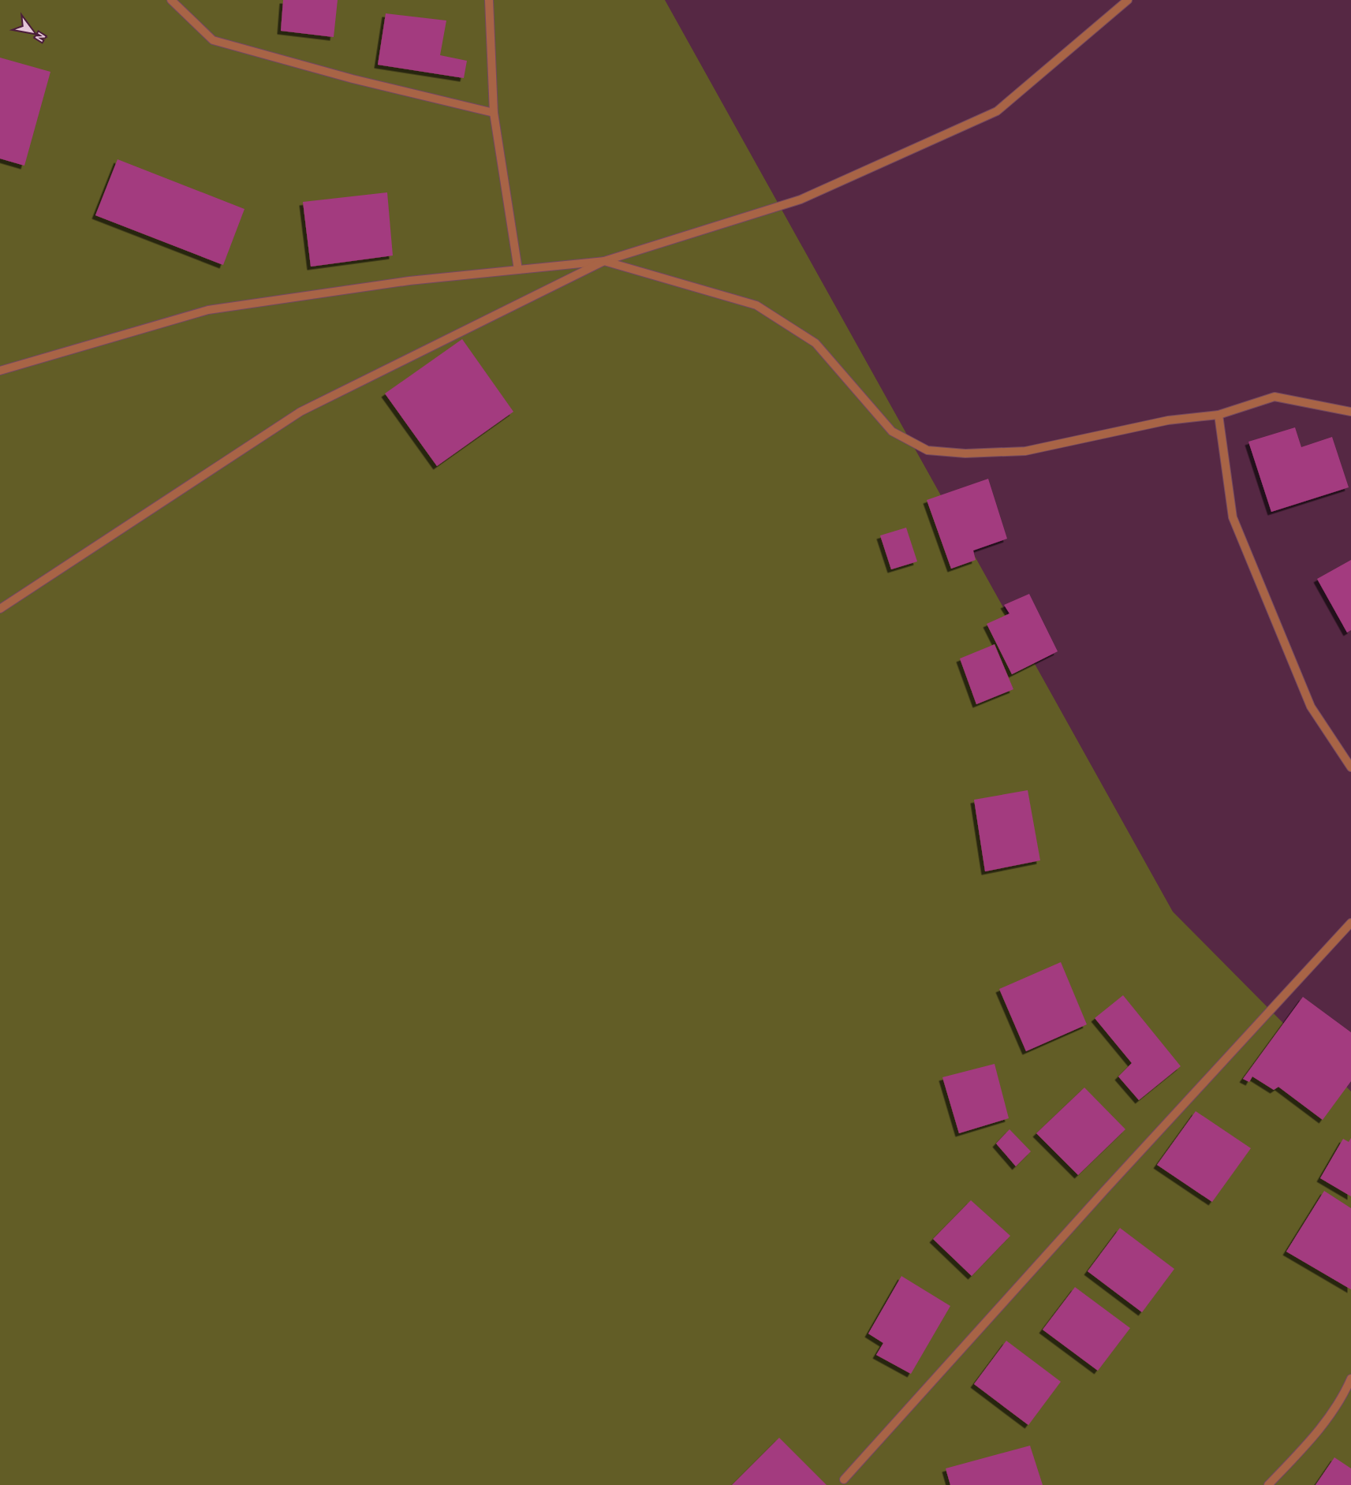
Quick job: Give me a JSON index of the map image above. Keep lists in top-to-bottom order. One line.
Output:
{"north":"bottom right"}
